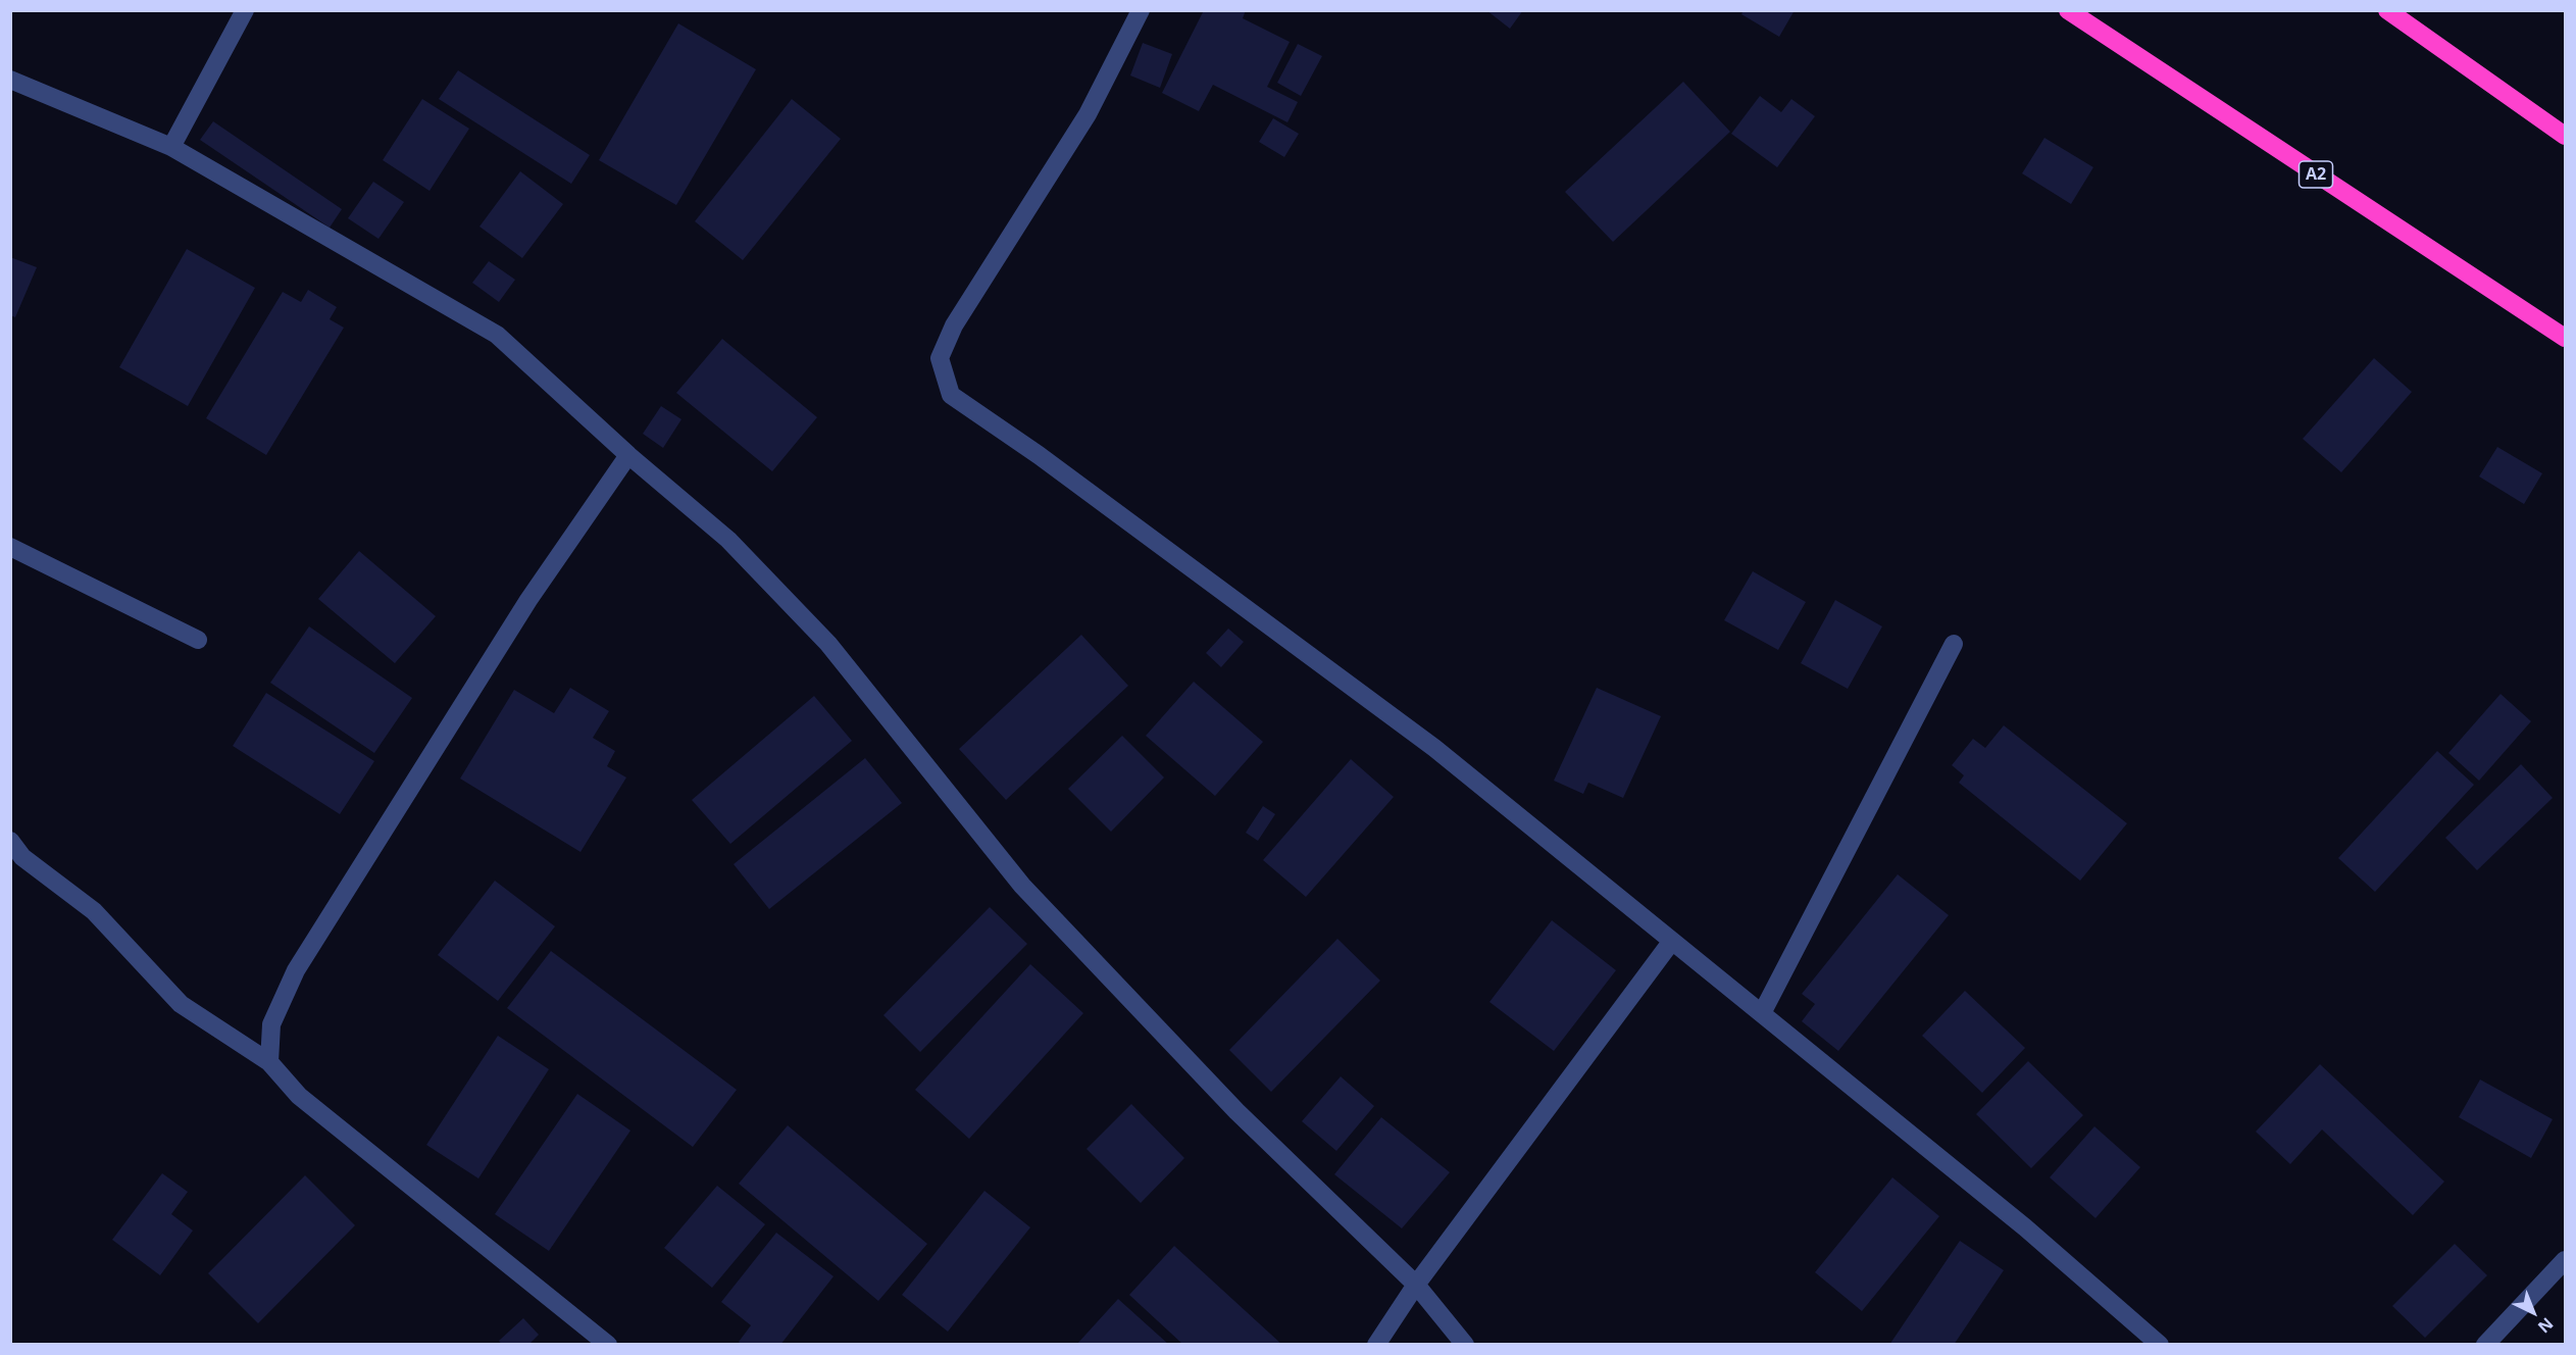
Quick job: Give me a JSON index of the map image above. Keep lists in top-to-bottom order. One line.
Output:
{"streets":{"highway":["A2"]},"north":"bottom right"}
